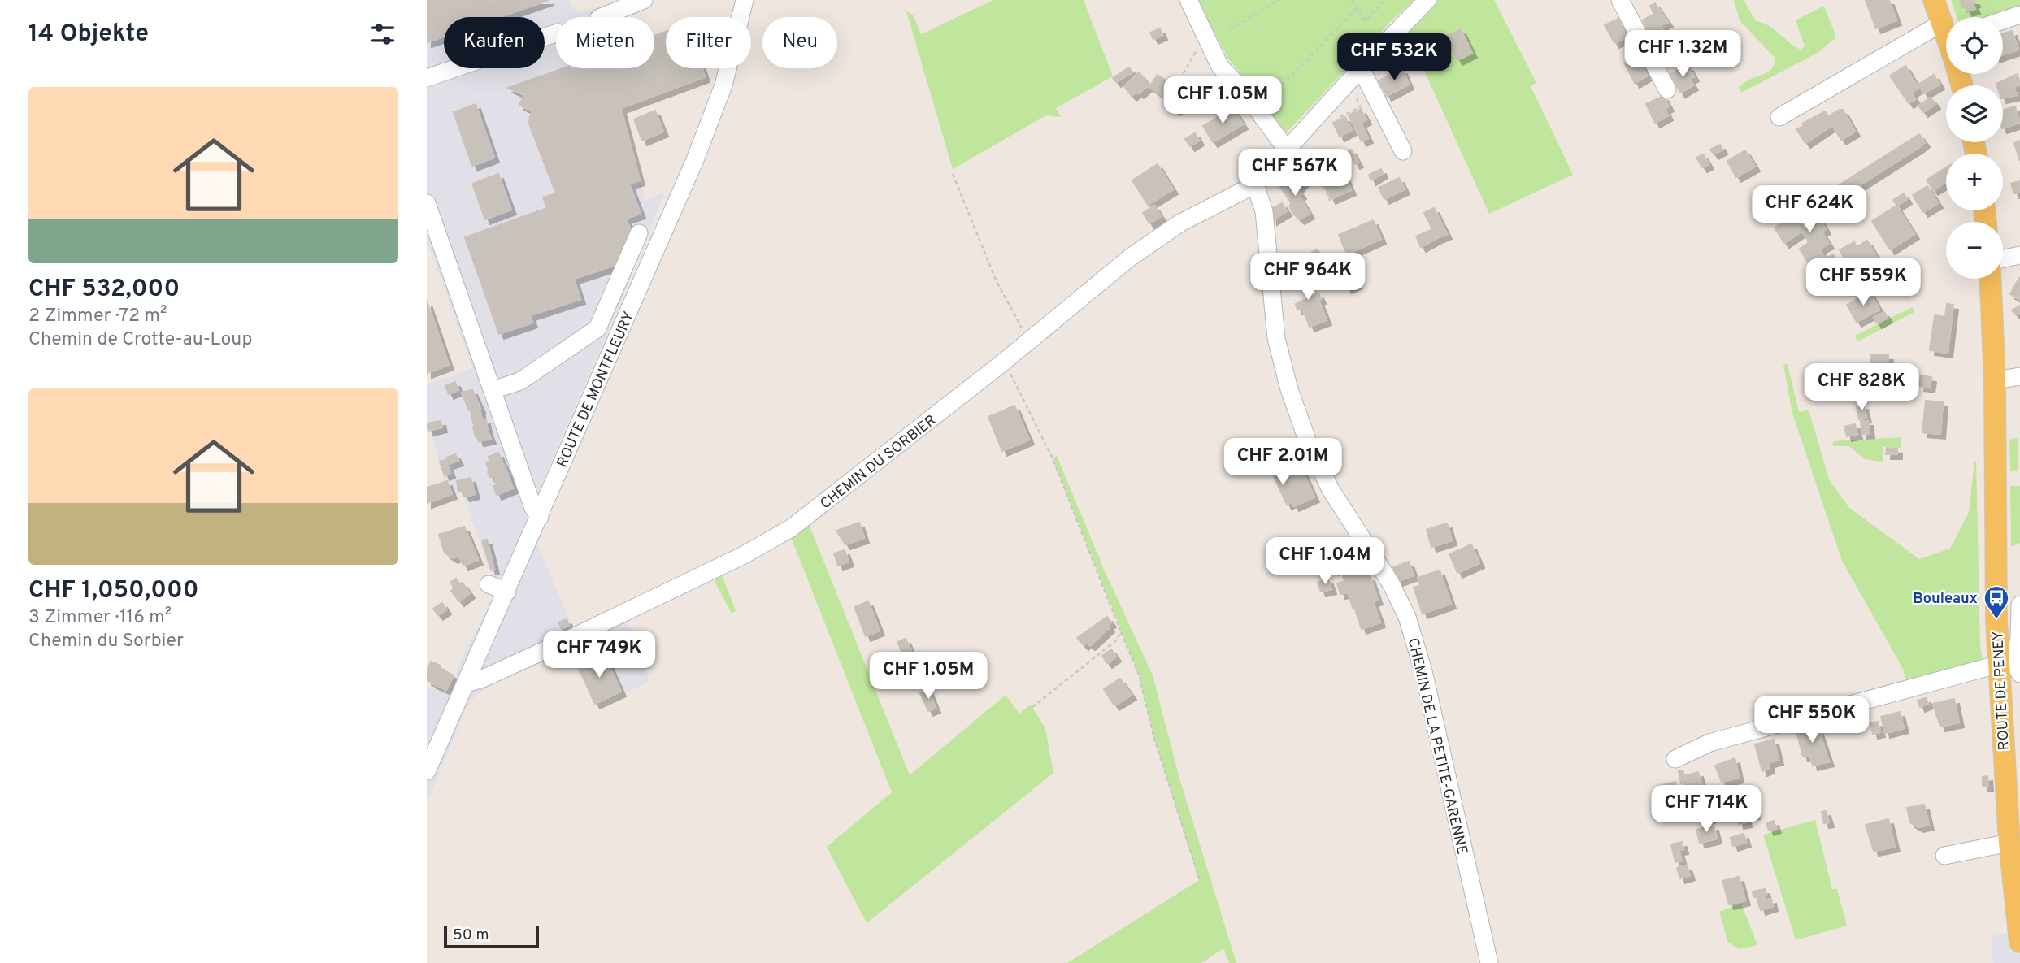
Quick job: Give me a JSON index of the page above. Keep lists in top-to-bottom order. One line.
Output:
{"streets":{"main road":["ROUTE DE PENEY"],"street":["ROUTE DE MONTFLEURY","CHEMIN DU SORBIER","CHEMIN DE LA PETITE-GARENNE"]},"crossings":[["ROUTE DE MONTFLEURY","CHEMIN DU SORBIER"],["CHEMIN DU SORBIER","CHEMIN DE LA PETITE-GARENNE"]],"places":{"bus stop":["Bouleaux"]},"scale_bar":"50 m","page":{"heading":"14 Objekte","map_buttons":["+","−"],"chip":["Kaufen","Mieten","Filter","Neu"],"price":["CHF 1.32M","CHF 532K","CHF 1.05M","CHF 567K","CHF 624K","CHF 964K","CHF 559K","CHF 828K","CHF 2.01M","CHF 1.04M","CHF 749K","CHF 1.05M","CHF 550K","CHF 714K"],"list":[{"name":"CHF 532,000","note":"2 Zimmer · 72 m² · Chemin de Crotte-au-Loup"},{"name":"CHF 1,050,000","note":"3 Zimmer · 116 m² · Chemin du Sorbier"}],"scale":"50 m"}}
